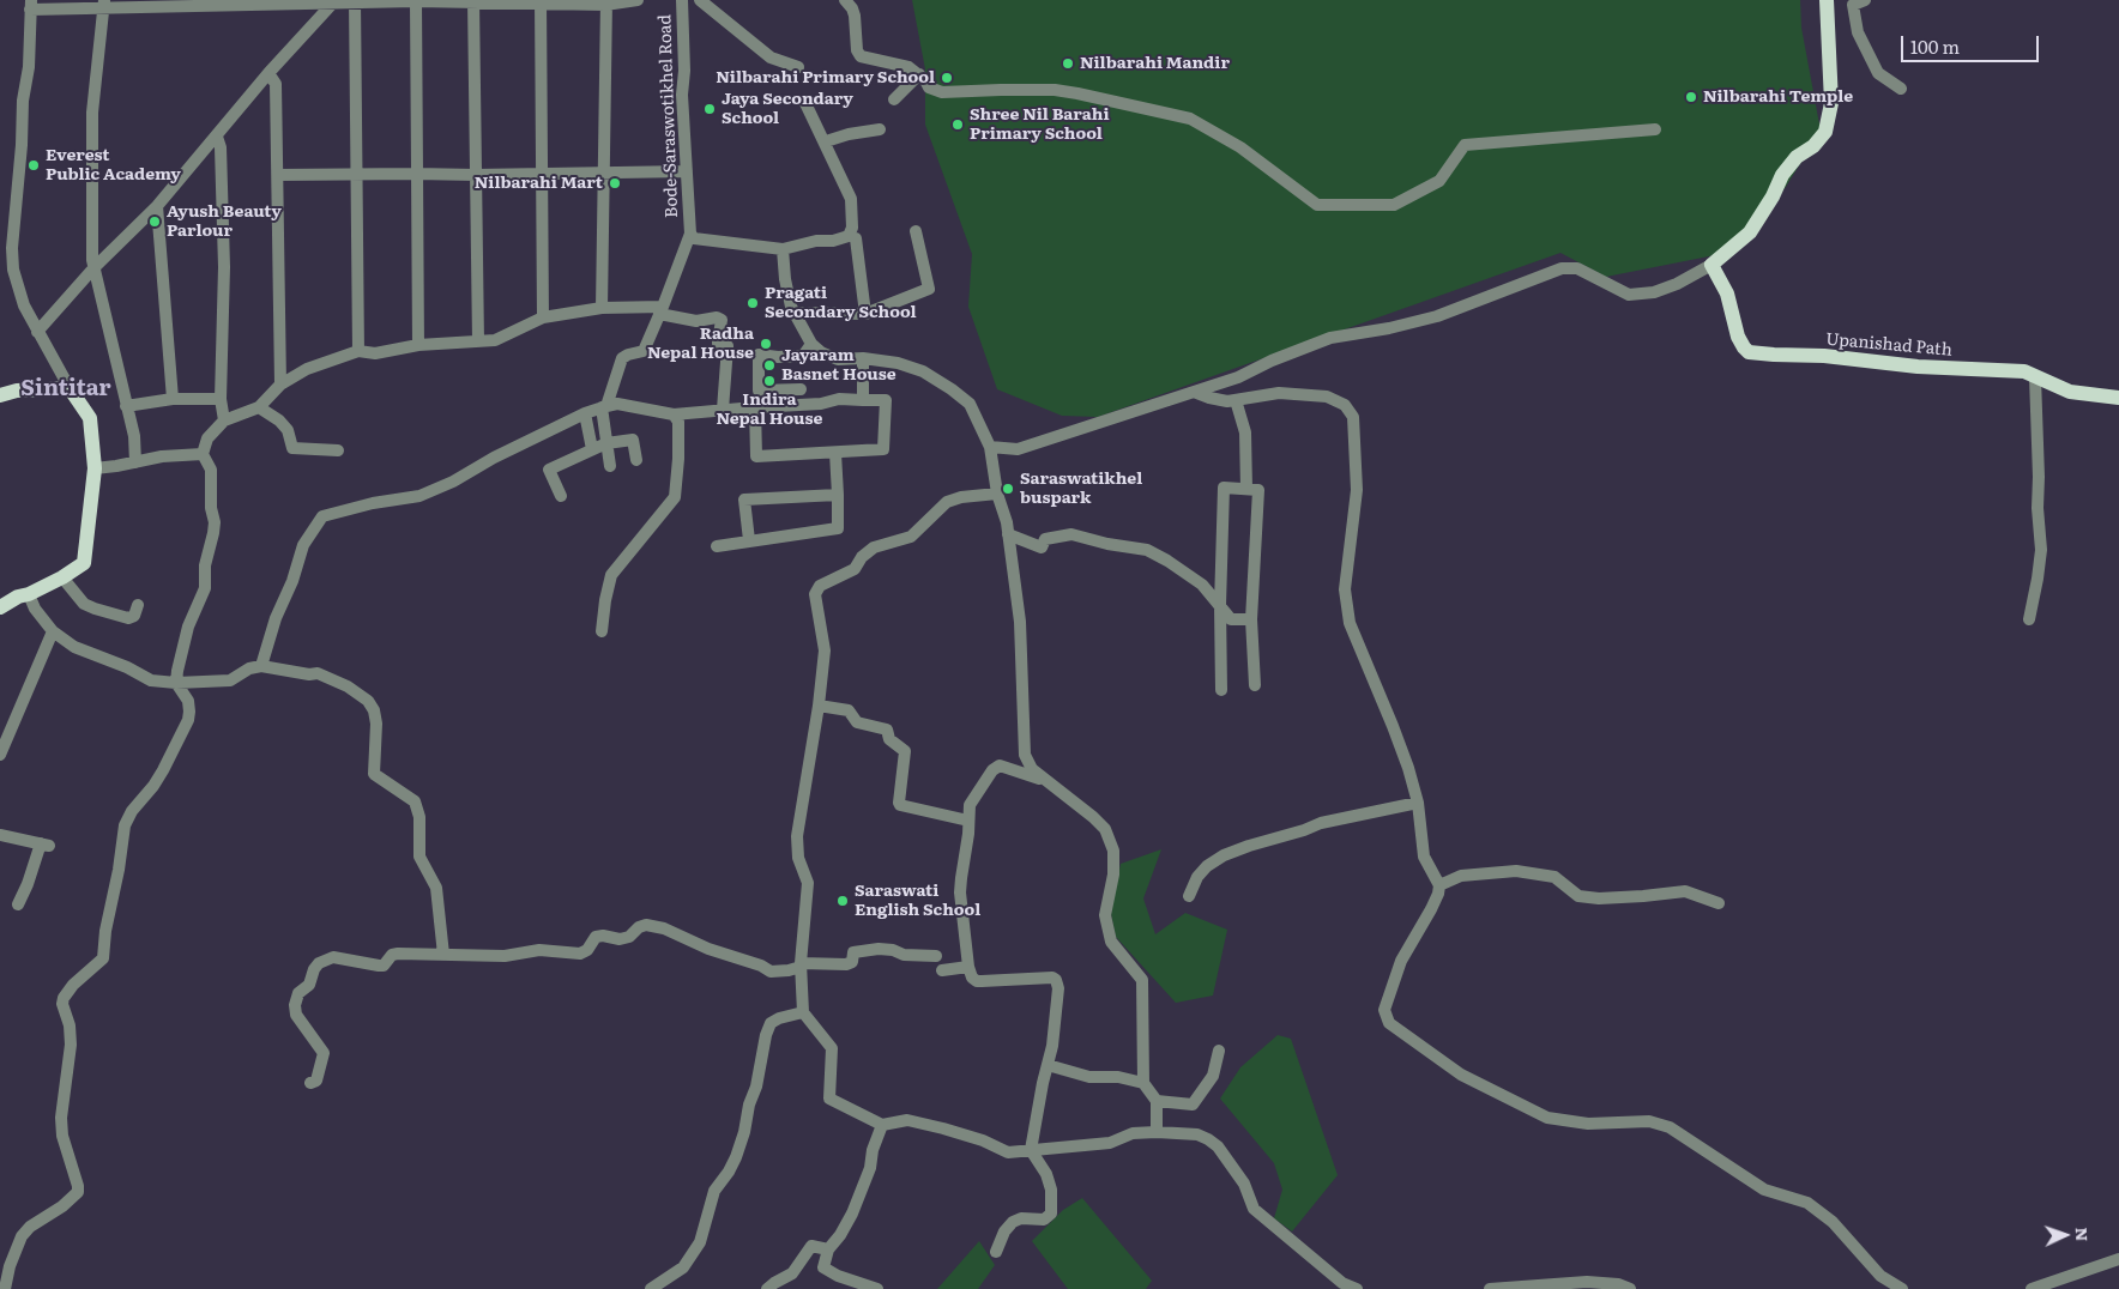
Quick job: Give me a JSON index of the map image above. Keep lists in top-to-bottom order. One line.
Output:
{"streets":{"main road":["Upanishad Path"],"street":["Bode-Saraswotikhel Road"]},"districts":["Sintitar"],"places":["Nilbarahi Mandir","Nilbarahi Primary School","Nilbarahi Temple","Jaya Secondary School","Shree Nil Barahi Primary School","Everest Public Academy","Nilbarahi Mart","Ayush Beauty Parlour","Pragati Secondary School","Radha Nepal House","Jayaram Basnet House","Indira Nepal House","Saraswatikhel buspark","Saraswati English School"],"scale_bar":"100 m","north":"right"}
